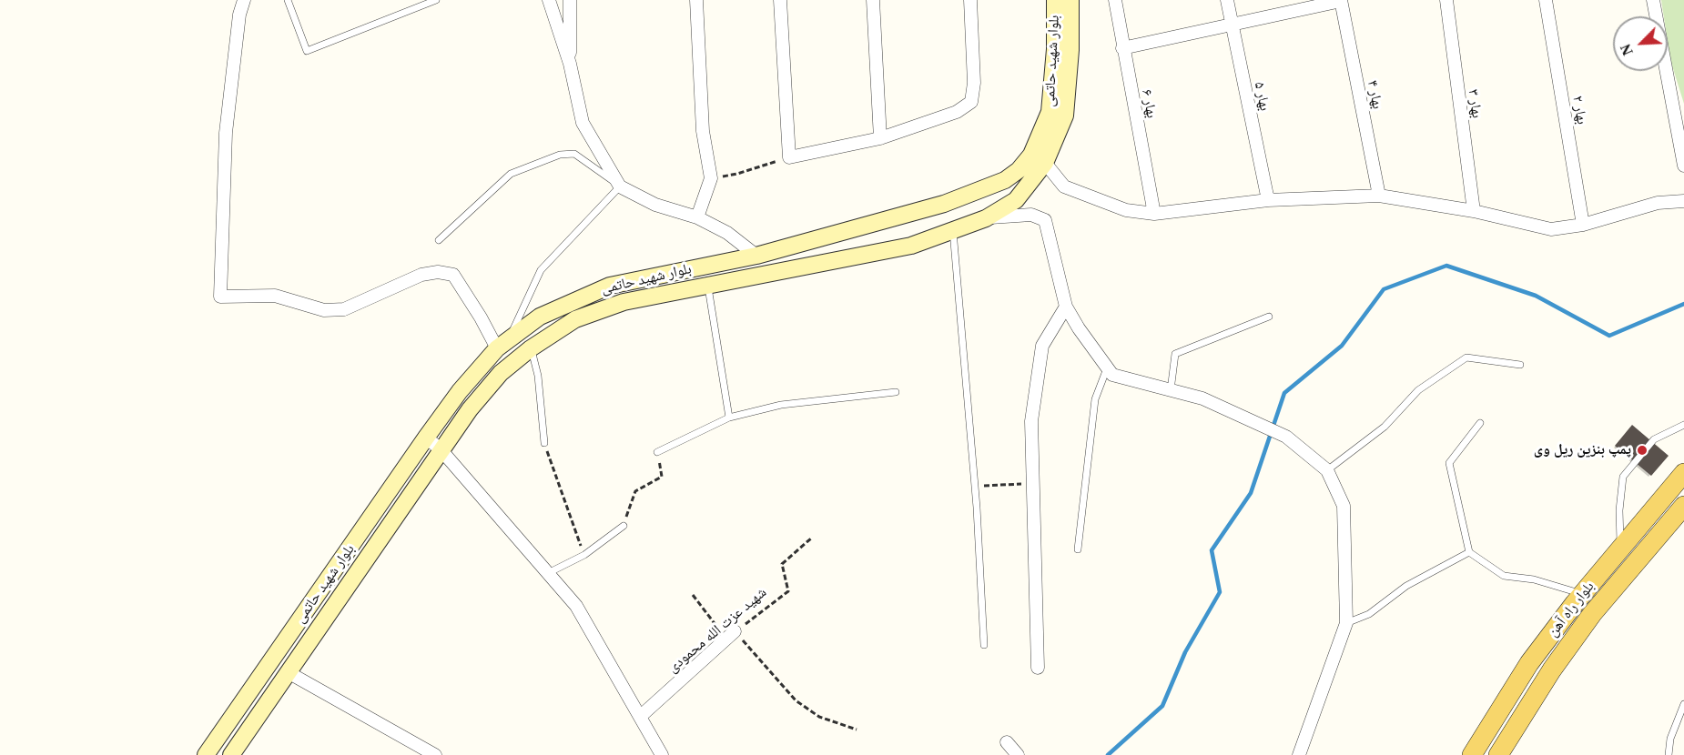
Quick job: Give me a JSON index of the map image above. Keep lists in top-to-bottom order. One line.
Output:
{"streets":{"main road":["بلوار شهید حاتمی","بلوار راه آهن"],"street":["بهار ۴","بهار ۵","بهار ۶","بهار ۳","بهار ۲","شهید عزت الله محمودی"]},"places":["پمپ بنزین ریل وی"],"north":"bottom left"}
